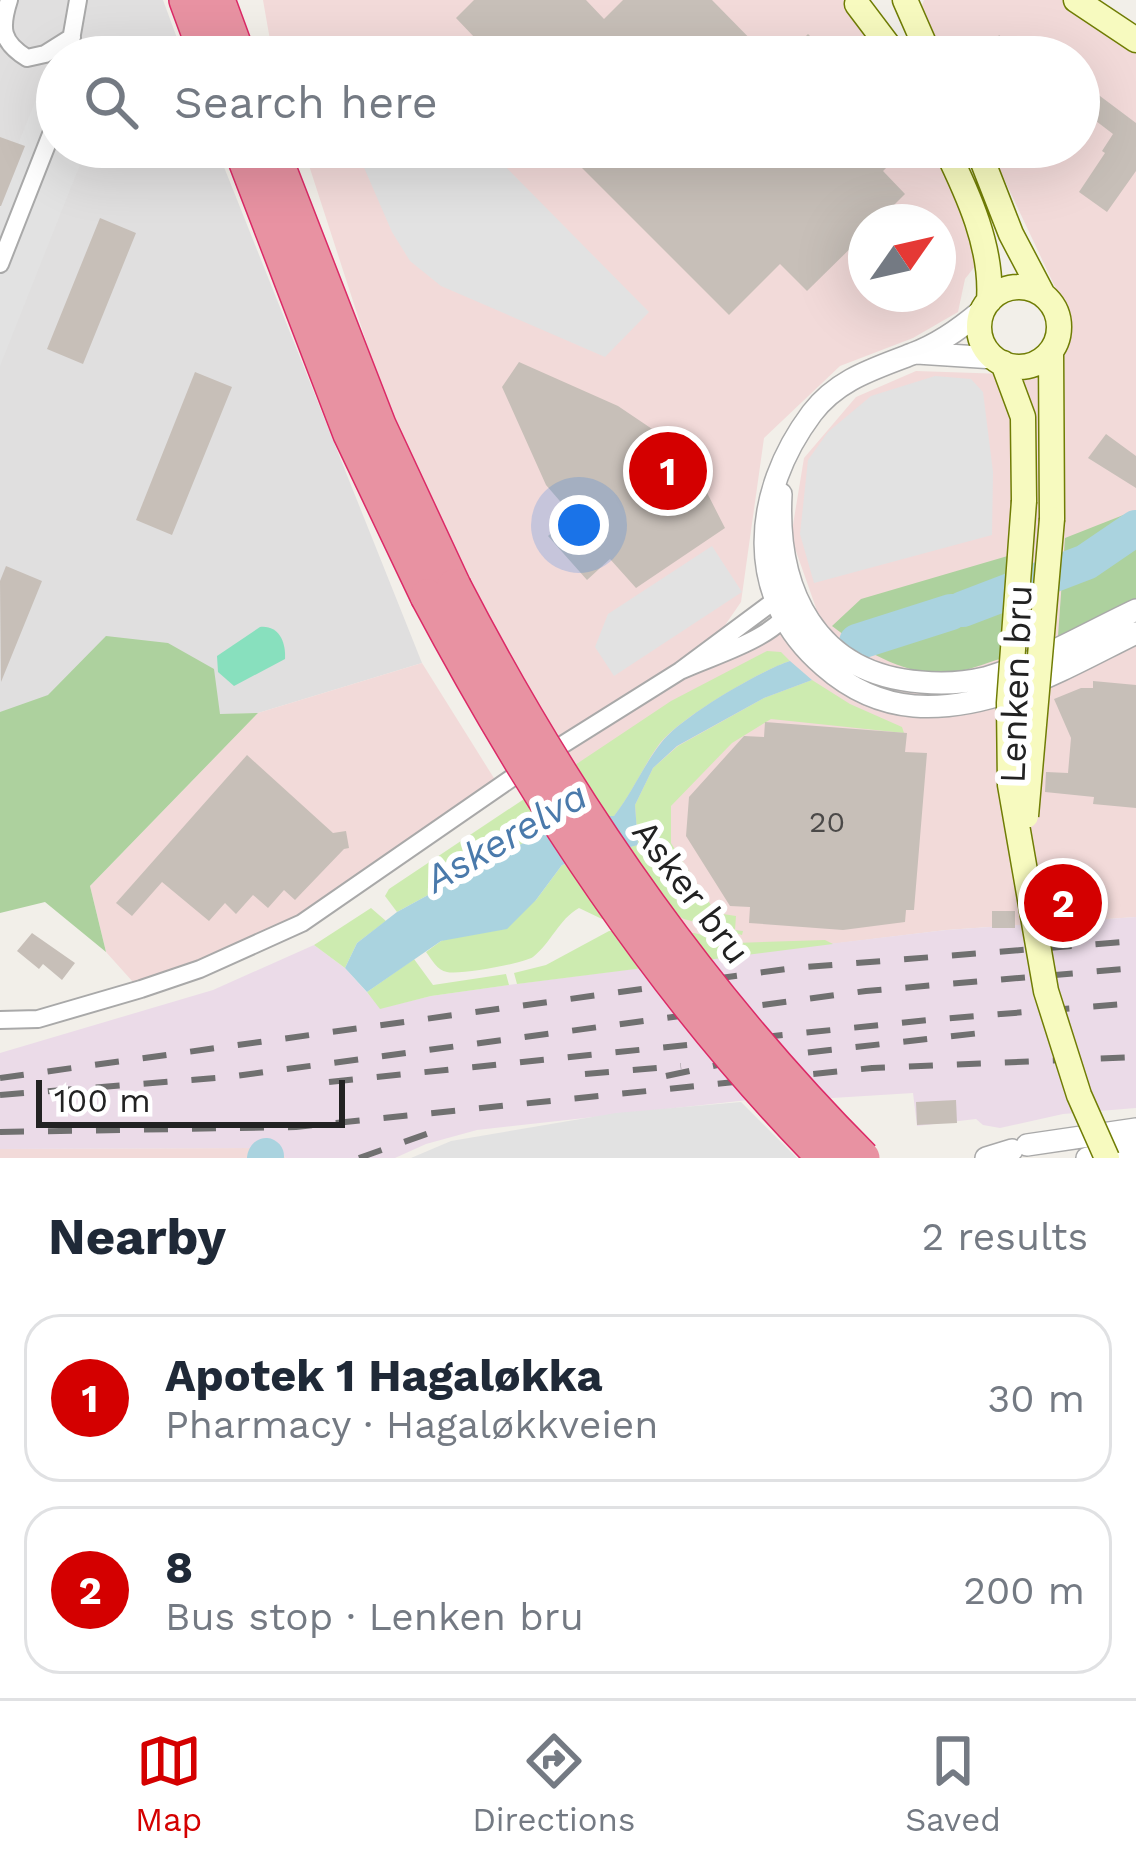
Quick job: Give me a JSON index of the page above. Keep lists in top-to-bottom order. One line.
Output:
{"streets":{"highway":["Asker bru"],"main road":["Lenken bru"]},"water":["Askerelva"],"house_numbers":["20"],"scale_bar":"100 m","north":"top right","page":{"search":"Search here","pins":["1","2"],"scale":"100 m","heading":["Nearby","2 results"],"list":[{"mark":"1","name":"Apotek 1 Hagaløkka","note":"Pharmacy · Hagaløkkveien","value":"30 m"},{"mark":"2","name":"8","note":"Bus stop · Lenken bru","value":"200 m"}],"nav":["Map","Directions","Saved"]}}
